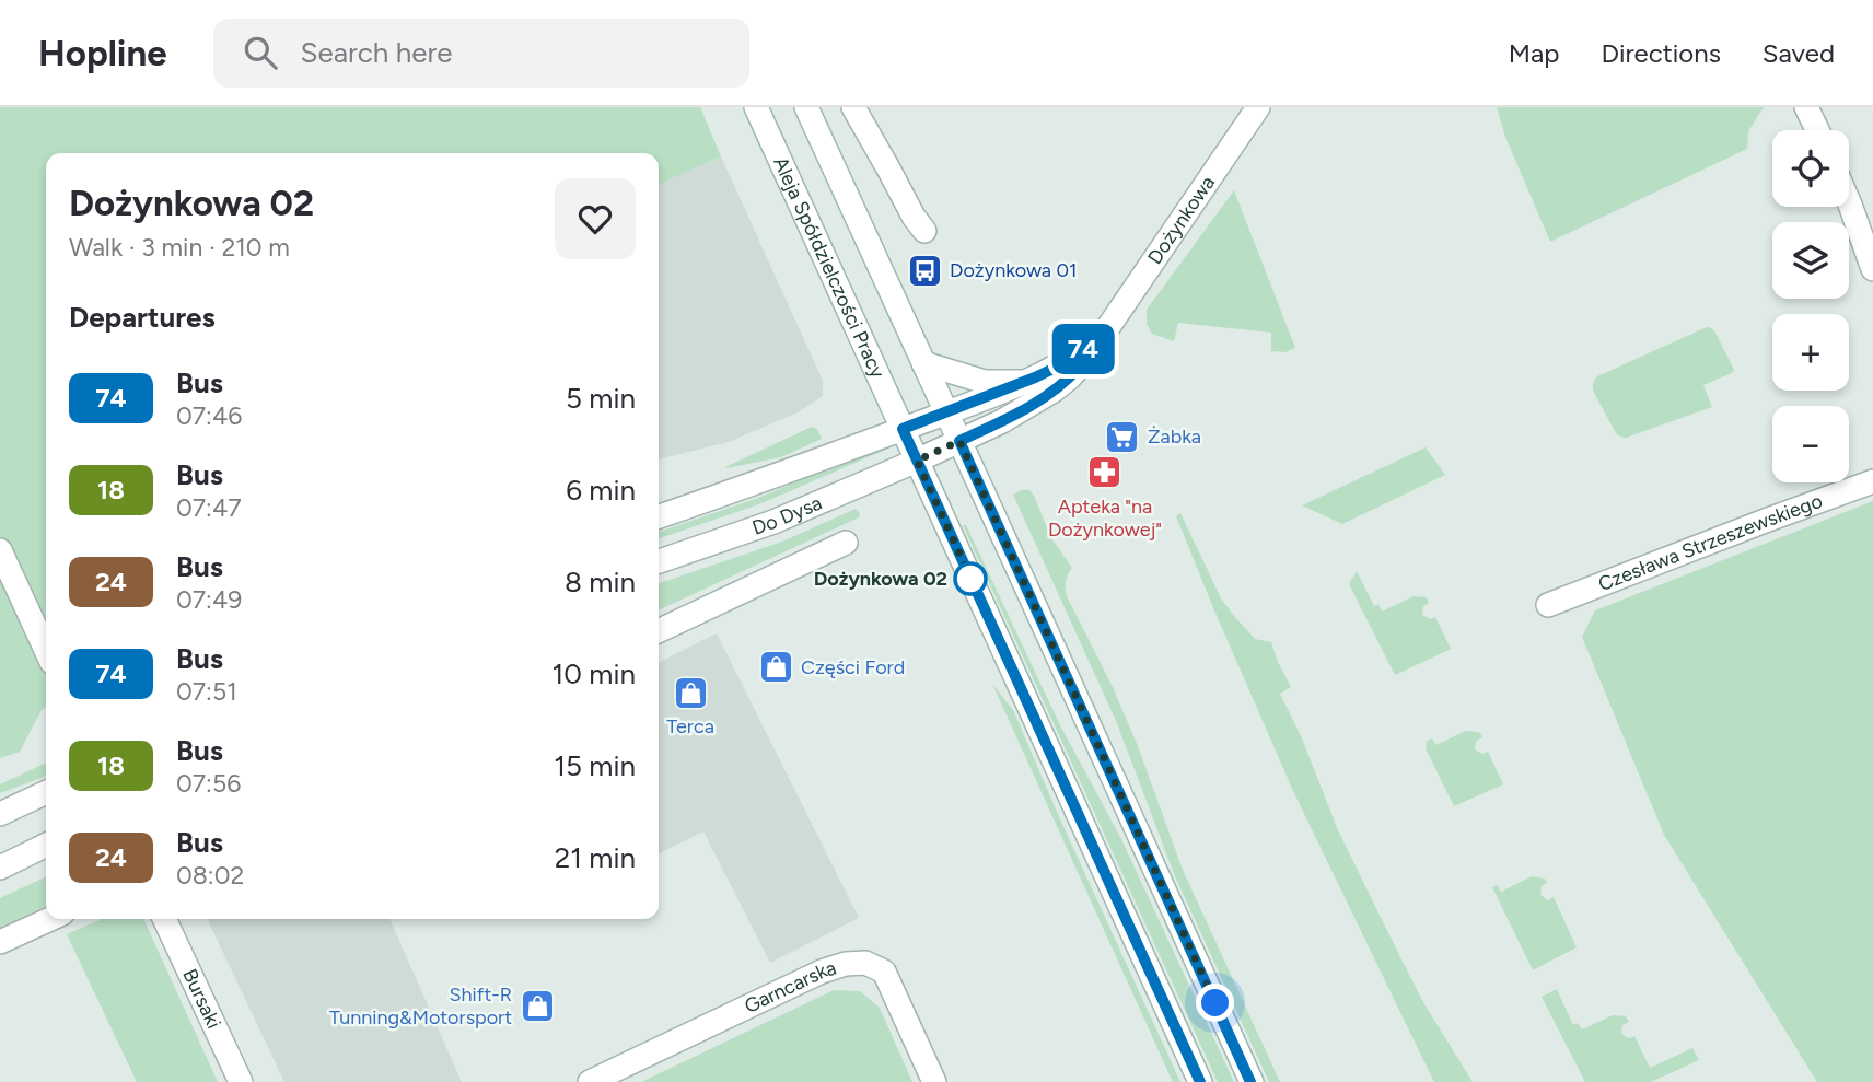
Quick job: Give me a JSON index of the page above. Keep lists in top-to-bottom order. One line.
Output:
{"streets":{"street":["Dożynkowa","Aleja Spółdzielczości Pracy","Do Dysa","Czesława Strzeszewskiego","Garncarska","Bursaki"]},"crossings":[["Aleja Spółdzielczości Pracy","Do Dysa"]],"places":{"bus stop":["Dożynkowa 01"],"supermarket":["Żabka"],"pharmacy":["Apteka \"na Dożynkowej\""],"other":["Dożynkowa 02"],"shop":["Części Ford","Terca","Shift-R Tunning&Motorsport"]},"lines":["bus line 74"],"page":{"header":"Hopline","search":"Search here","nav":["Map","Directions","Saved"],"on_map":"74","map_buttons":["+","−"],"heading":[["Dożynkowa 02","Walk · 3 min · 210 m"],"Departures"],"list":[{"mark":"74","name":"Bus","note":"07:46","value":"5 min"},{"mark":"18","name":"Bus","note":"07:47","value":"6 min"},{"mark":"24","name":"Bus","note":"07:49","value":"8 min"},{"mark":"74","name":"Bus","note":"07:51","value":"10 min"},{"mark":"18","name":"Bus","note":"07:56","value":"15 min"},{"mark":"24","name":"Bus","note":"08:02","value":"21 min"}]}}
